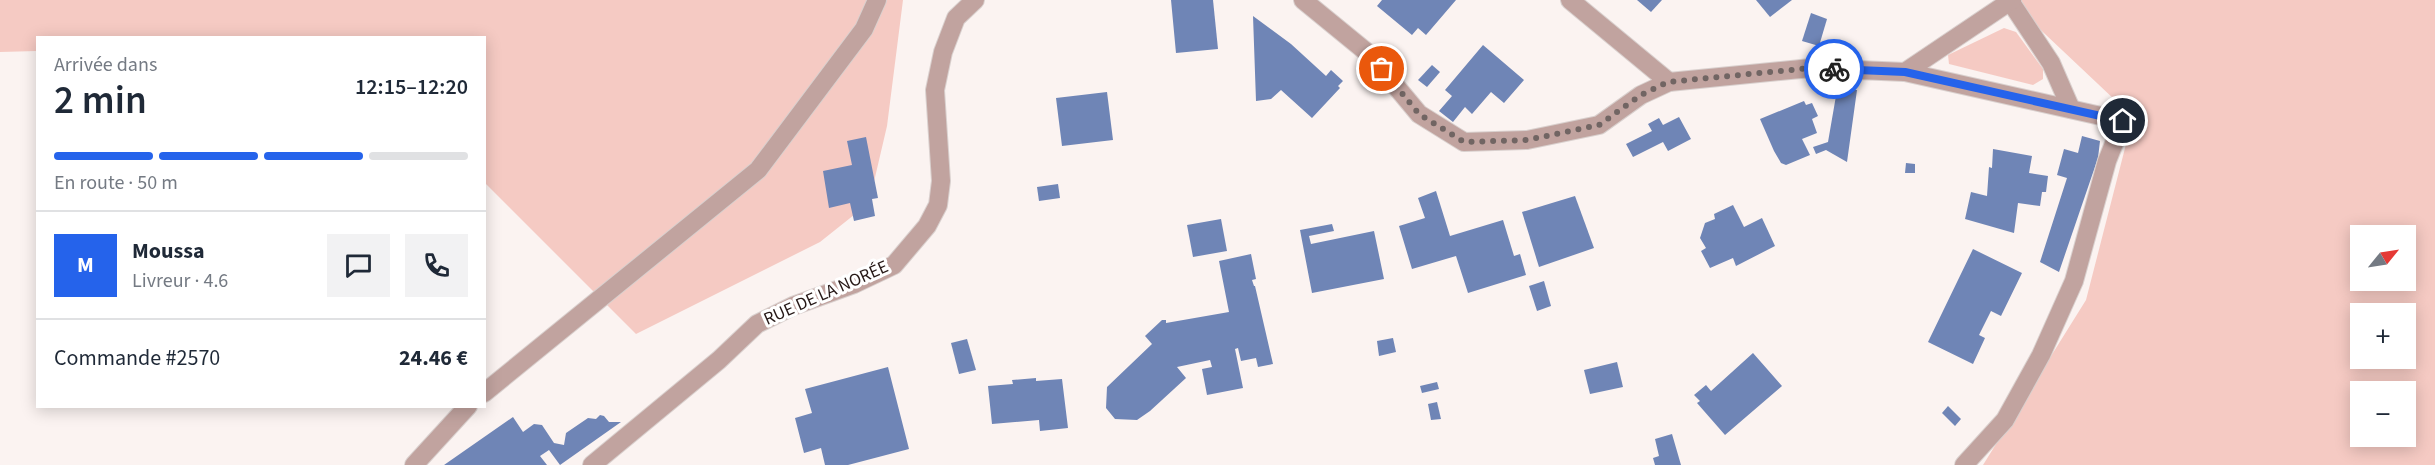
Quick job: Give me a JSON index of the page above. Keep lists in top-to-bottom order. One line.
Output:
{"streets":{"street":["RUE DE LA NORÉE"]},"north":"top right","page":{"heading":["2 min","Arrivée dans","12:15–12:20"],"panel":["Moussa","Livreur · 4.6","Commande #2570","24.46 €"],"bar":"En route · 50 m","map_buttons":["+","−"],"round":"M"}}
